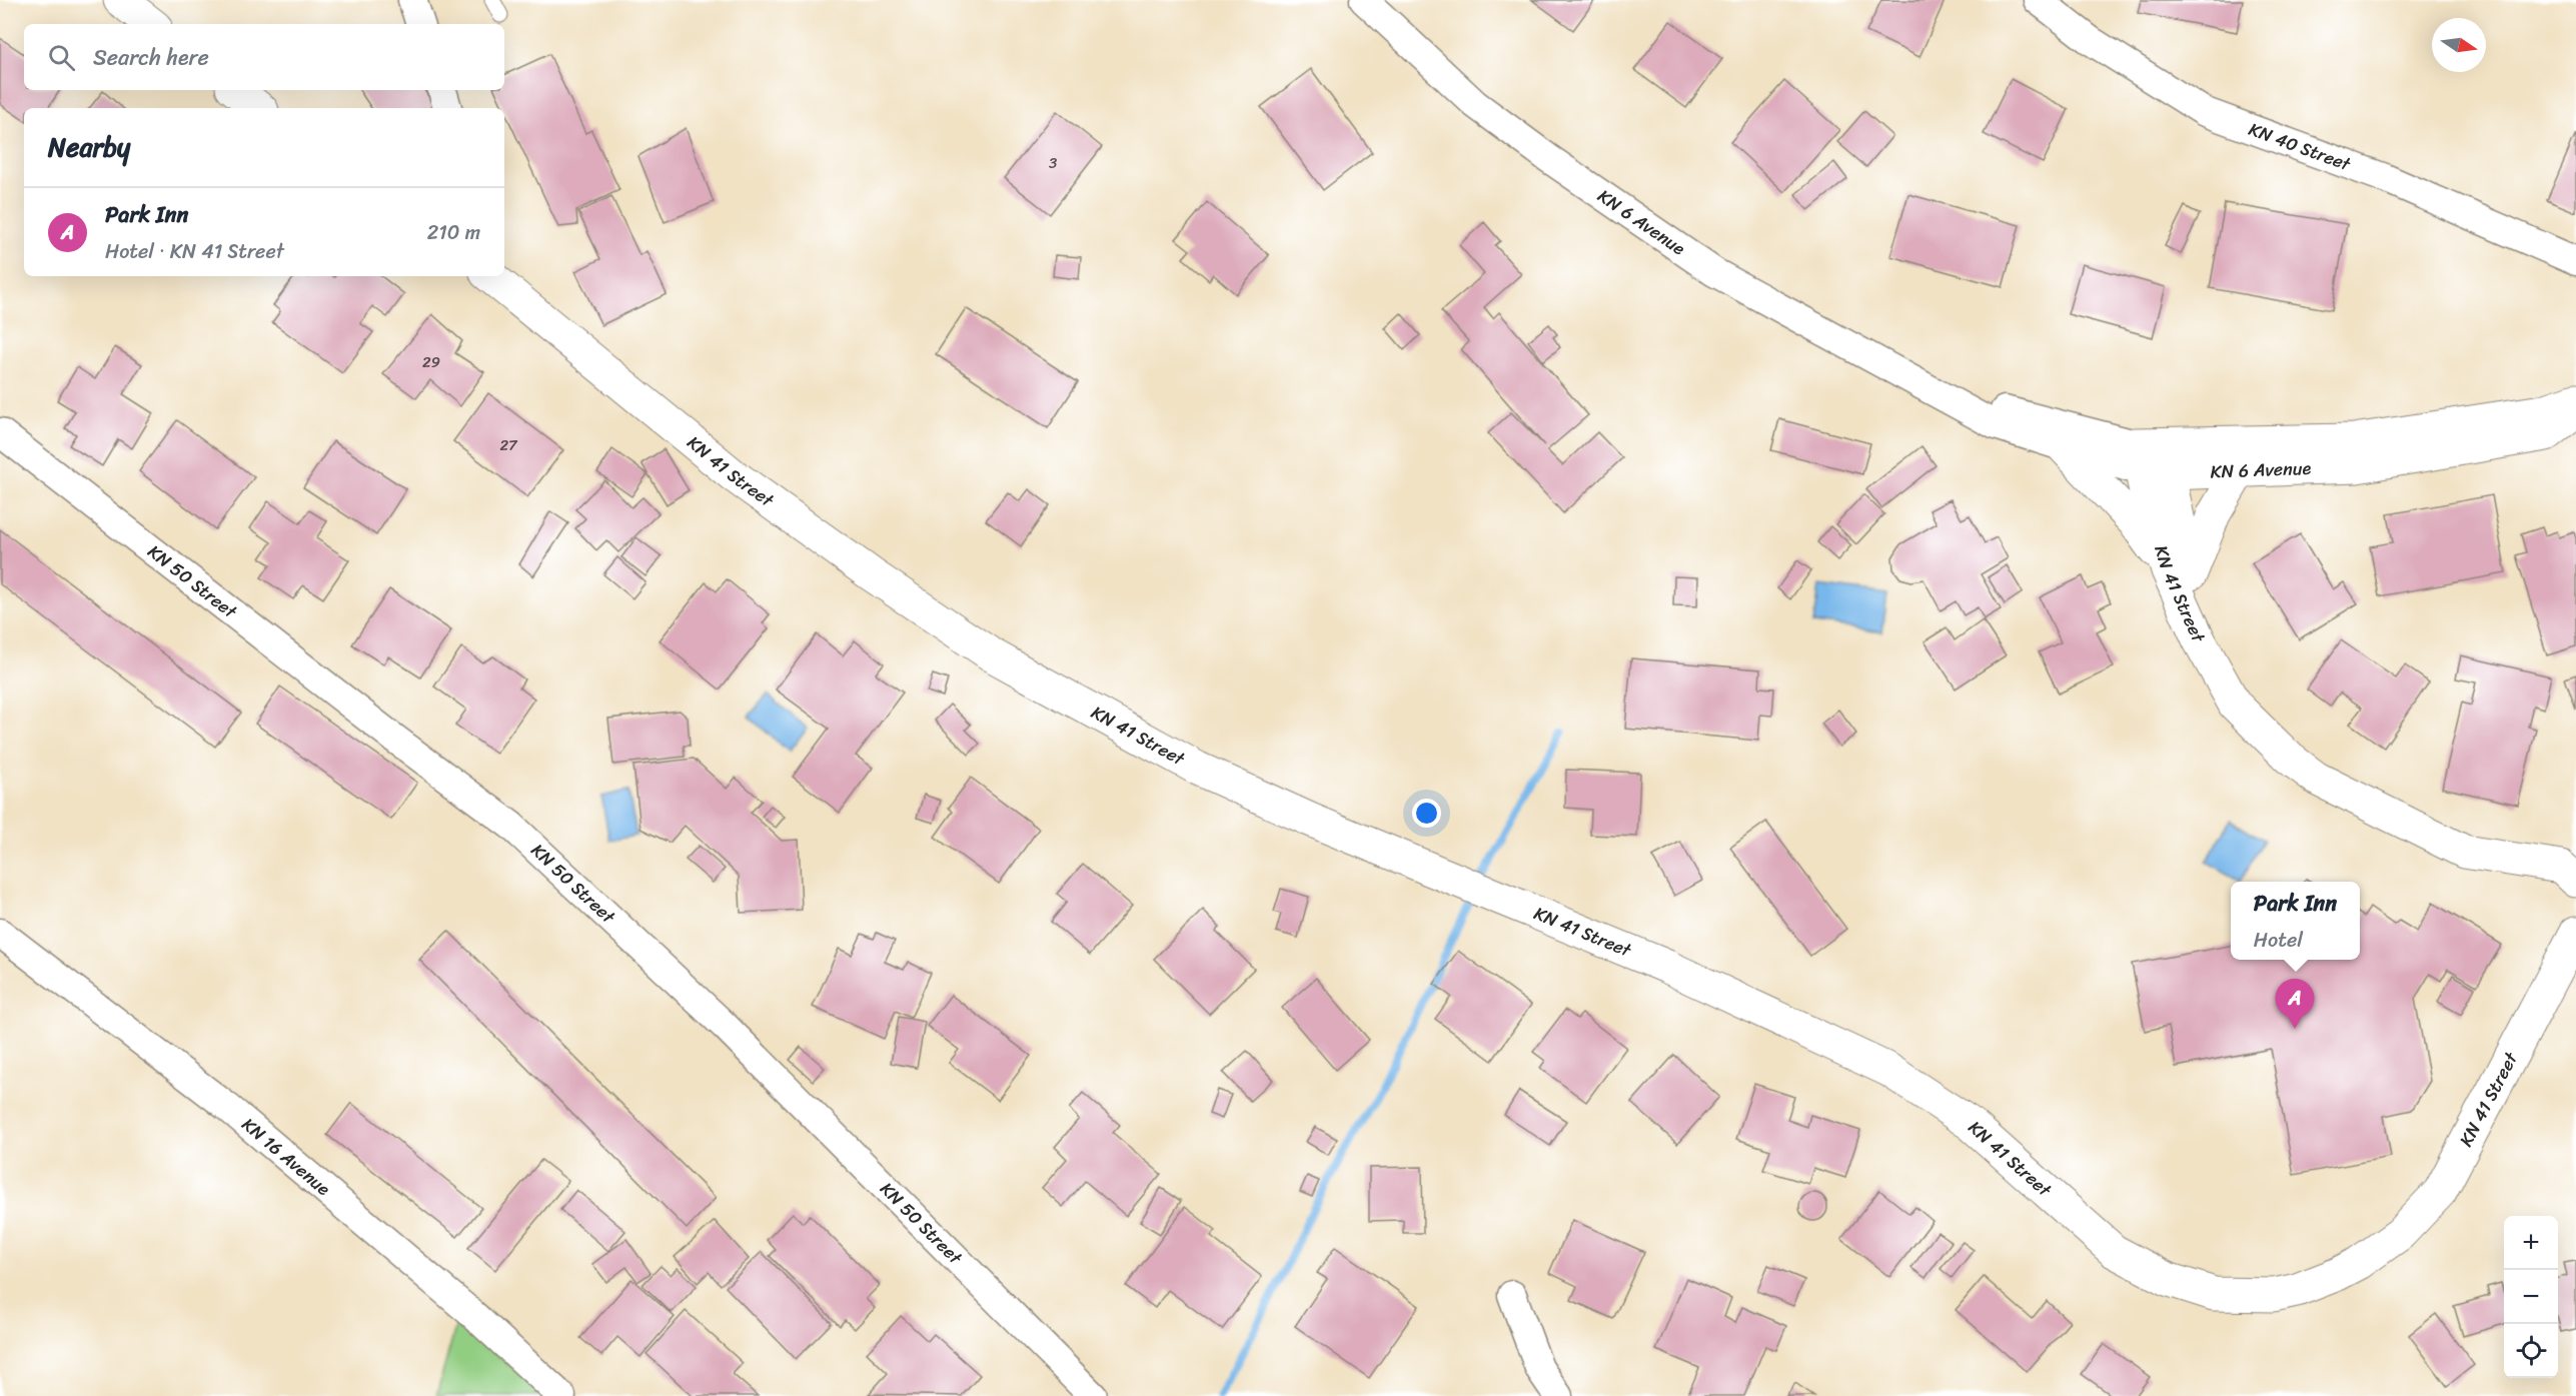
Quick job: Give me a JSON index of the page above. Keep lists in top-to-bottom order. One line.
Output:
{"streets":{"main road":["KN 6 Avenue","KN 41 Street"],"street":["KN 40 Street","KN 50 Street","KN 16 Avenue"]},"crossings":[["KN 6 Avenue","KN 41 Street"]],"house_numbers":["3","29","27"],"north":"right","page":{"search":"Search here","heading":"Nearby","list":[{"mark":"A","name":"Park Inn","note":"Hotel · KN 41 Street","value":"210 m"}],"popup":["Park Inn","Hotel"],"pins":"A","map_buttons":["+","−"]}}
